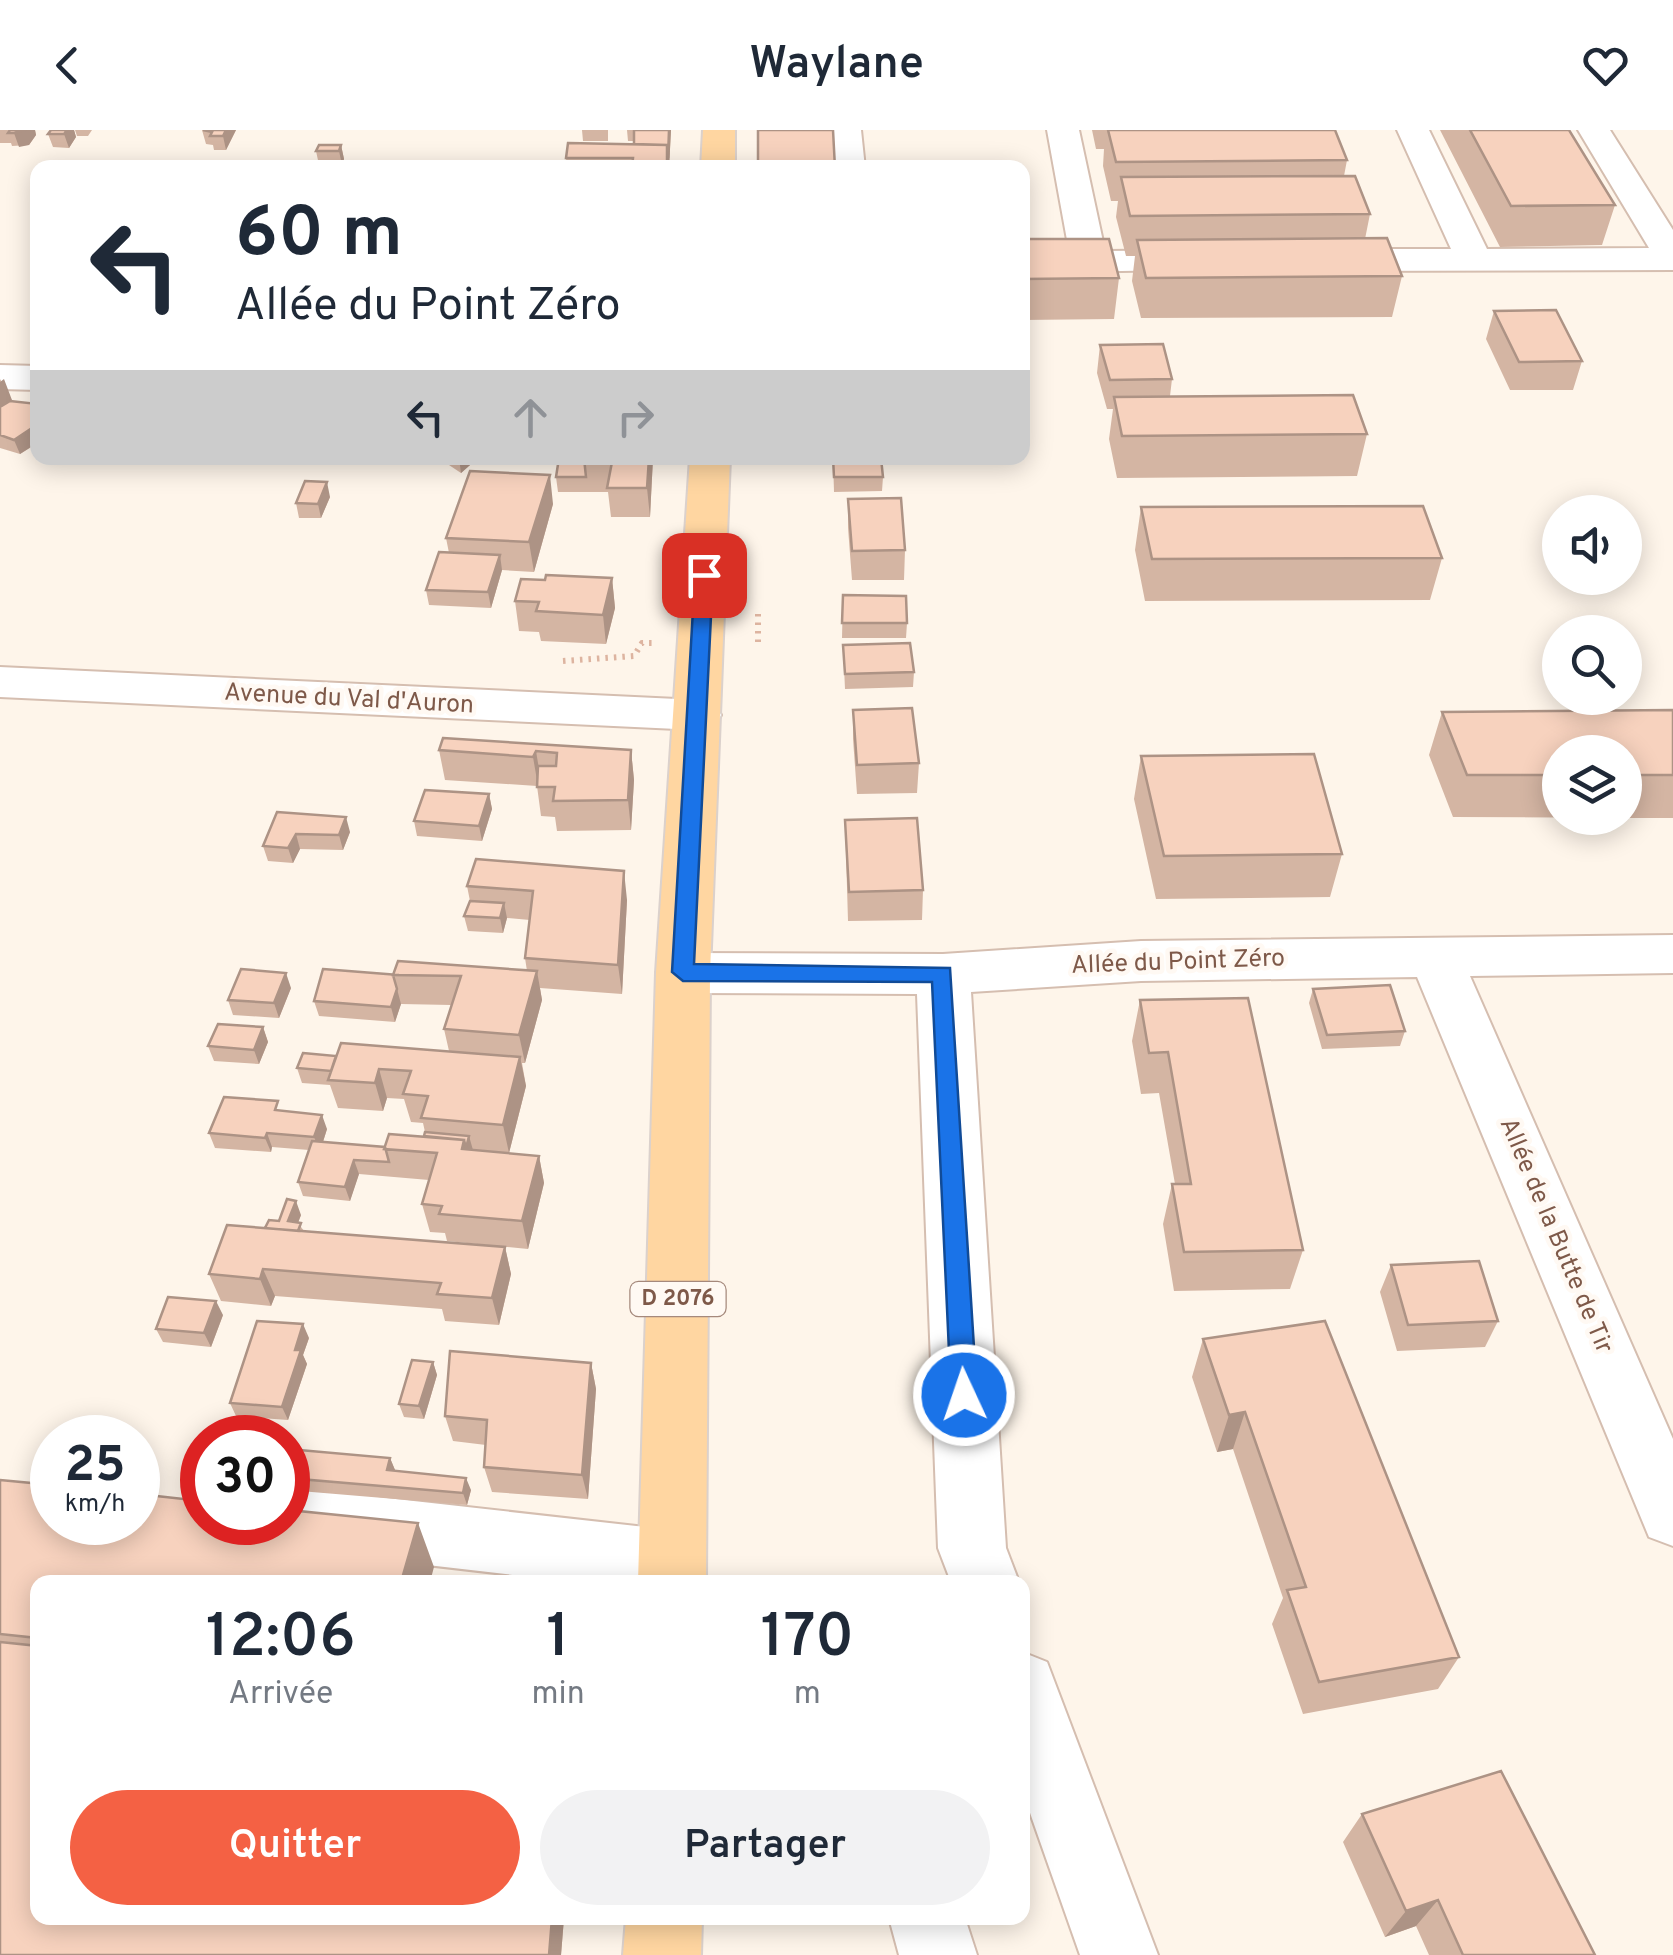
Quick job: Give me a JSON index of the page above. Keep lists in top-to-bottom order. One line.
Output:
{"streets":{"main road":["D 2076"],"street":["Avenue du Val d'Auron","Allée du Point Zéro","Allée de la Butte de Tir"]},"crossings":[["Avenue du Val d'Auron","D 2076"],["Allée du Point Zéro","Allée de la Butte de Tir"],["Allée du Point Zéro","D 2076"]],"page":{"header":"Waylane","turn":["60 m","Allée du Point Zéro"],"speed":"25 km/h","limit":"30","eta":["12:06","Arrivée","1","min","170","m"],"buttons":["Quitter","Partager"]}}
